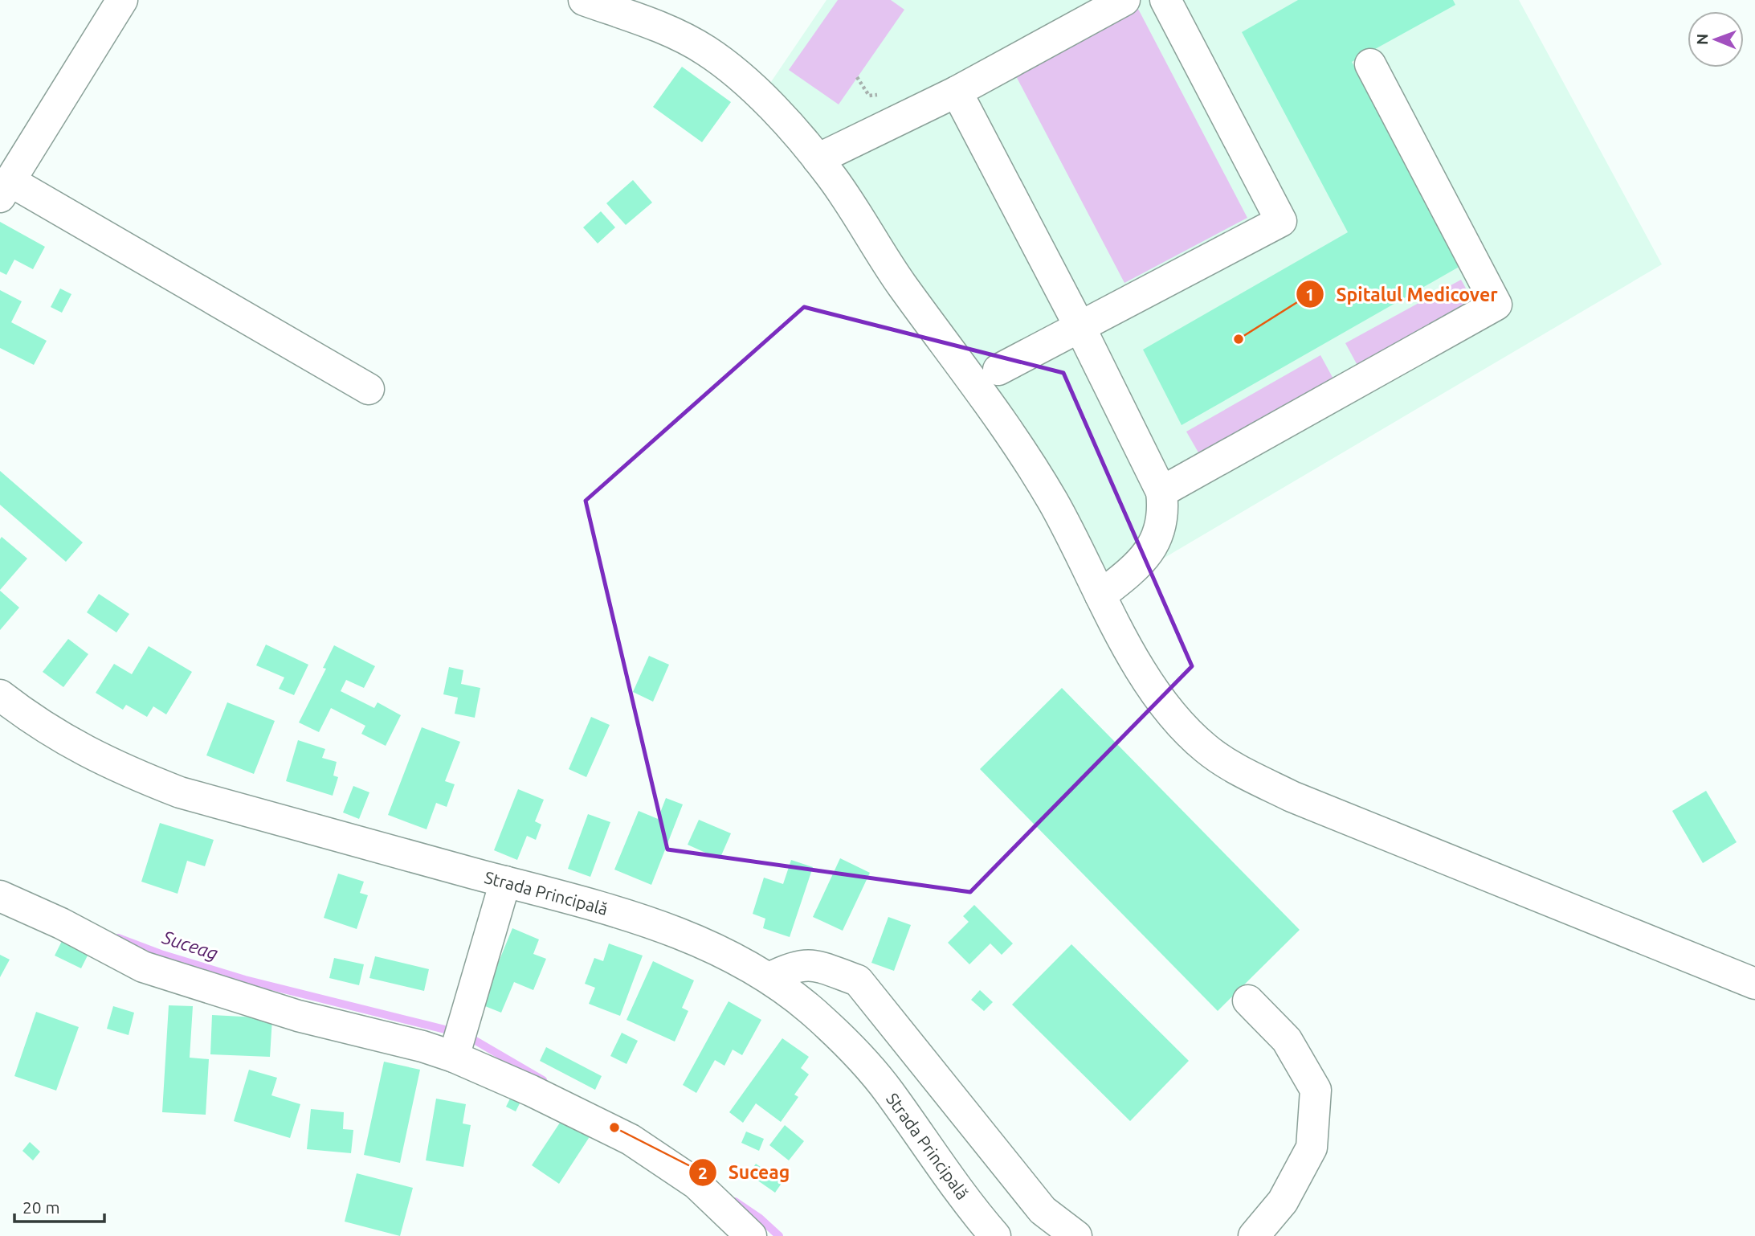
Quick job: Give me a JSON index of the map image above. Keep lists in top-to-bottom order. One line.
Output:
{"streets":{"street":["Strada Principală"]},"water":["Suceag"],"places":["Spitalul Medicover","Suceag"],"scale_bar":"20 m","north":"left"}
